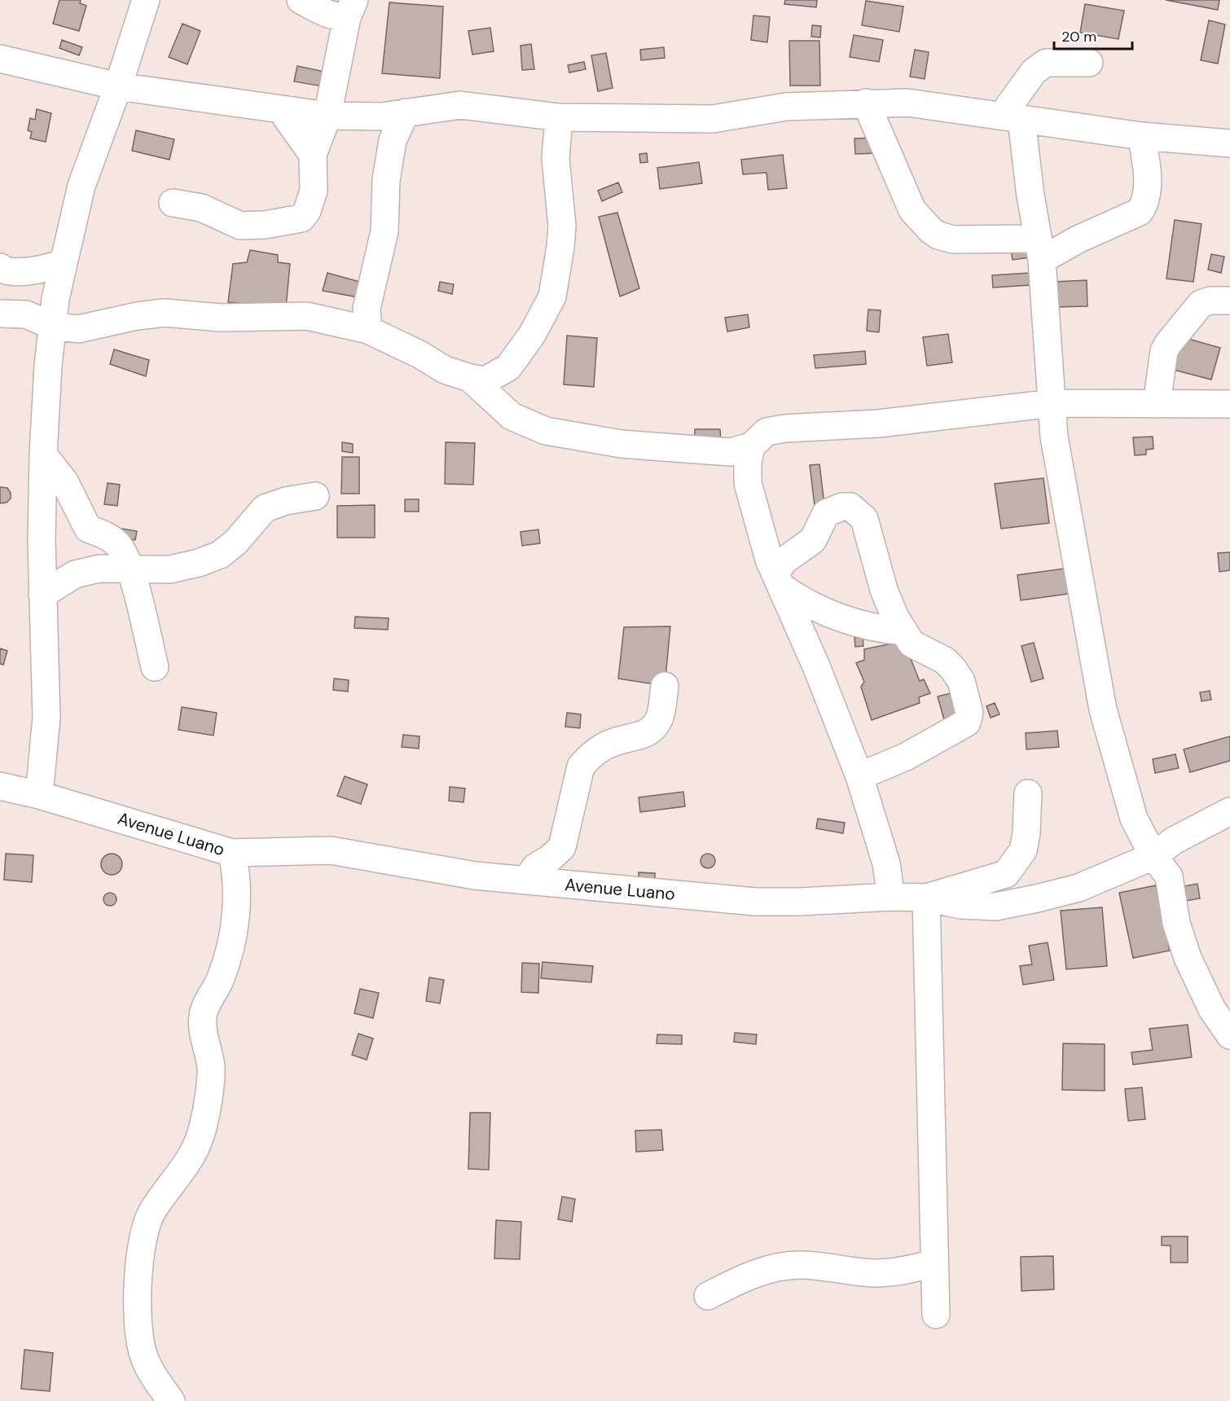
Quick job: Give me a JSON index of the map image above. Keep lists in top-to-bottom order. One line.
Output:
{"streets":{"street":["Avenue Luano"]},"scale_bar":"20 m"}
